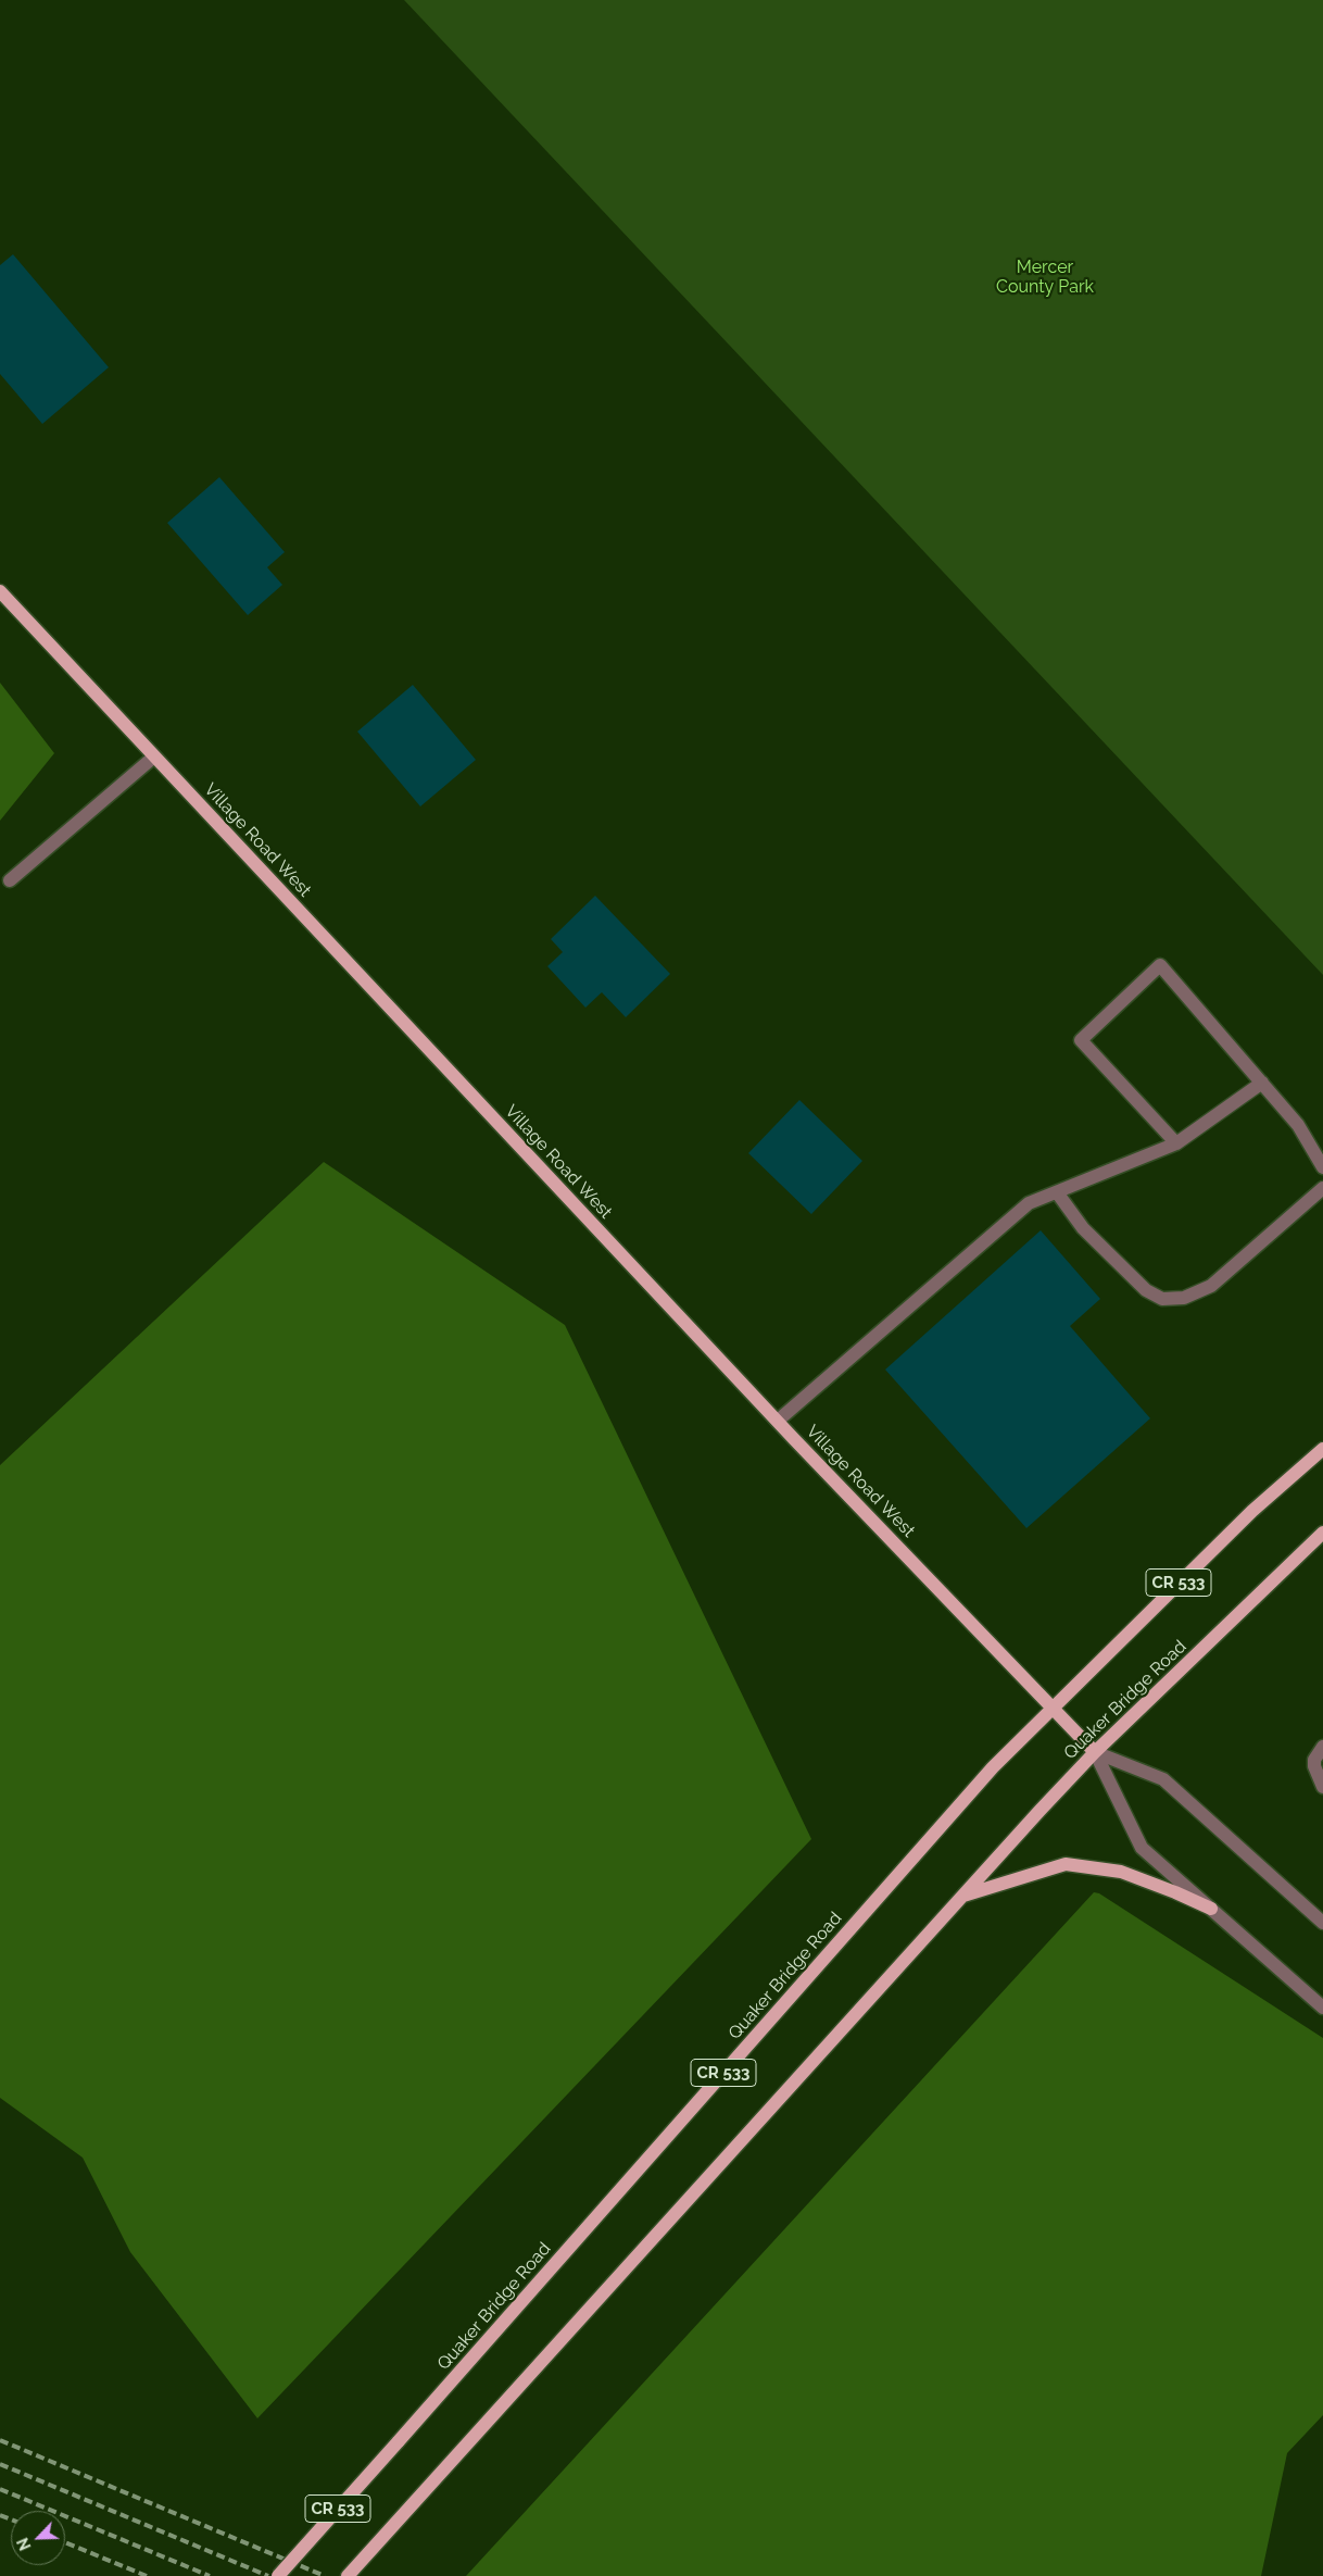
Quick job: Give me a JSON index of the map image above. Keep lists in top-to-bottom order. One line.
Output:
{"streets":{"main road":["Village Road West","CR 533","Quaker Bridge Road"]},"crossings":[["Village Road West","Quaker Bridge Road"]],"parks":["Mercer County Park"],"north":"bottom left"}
